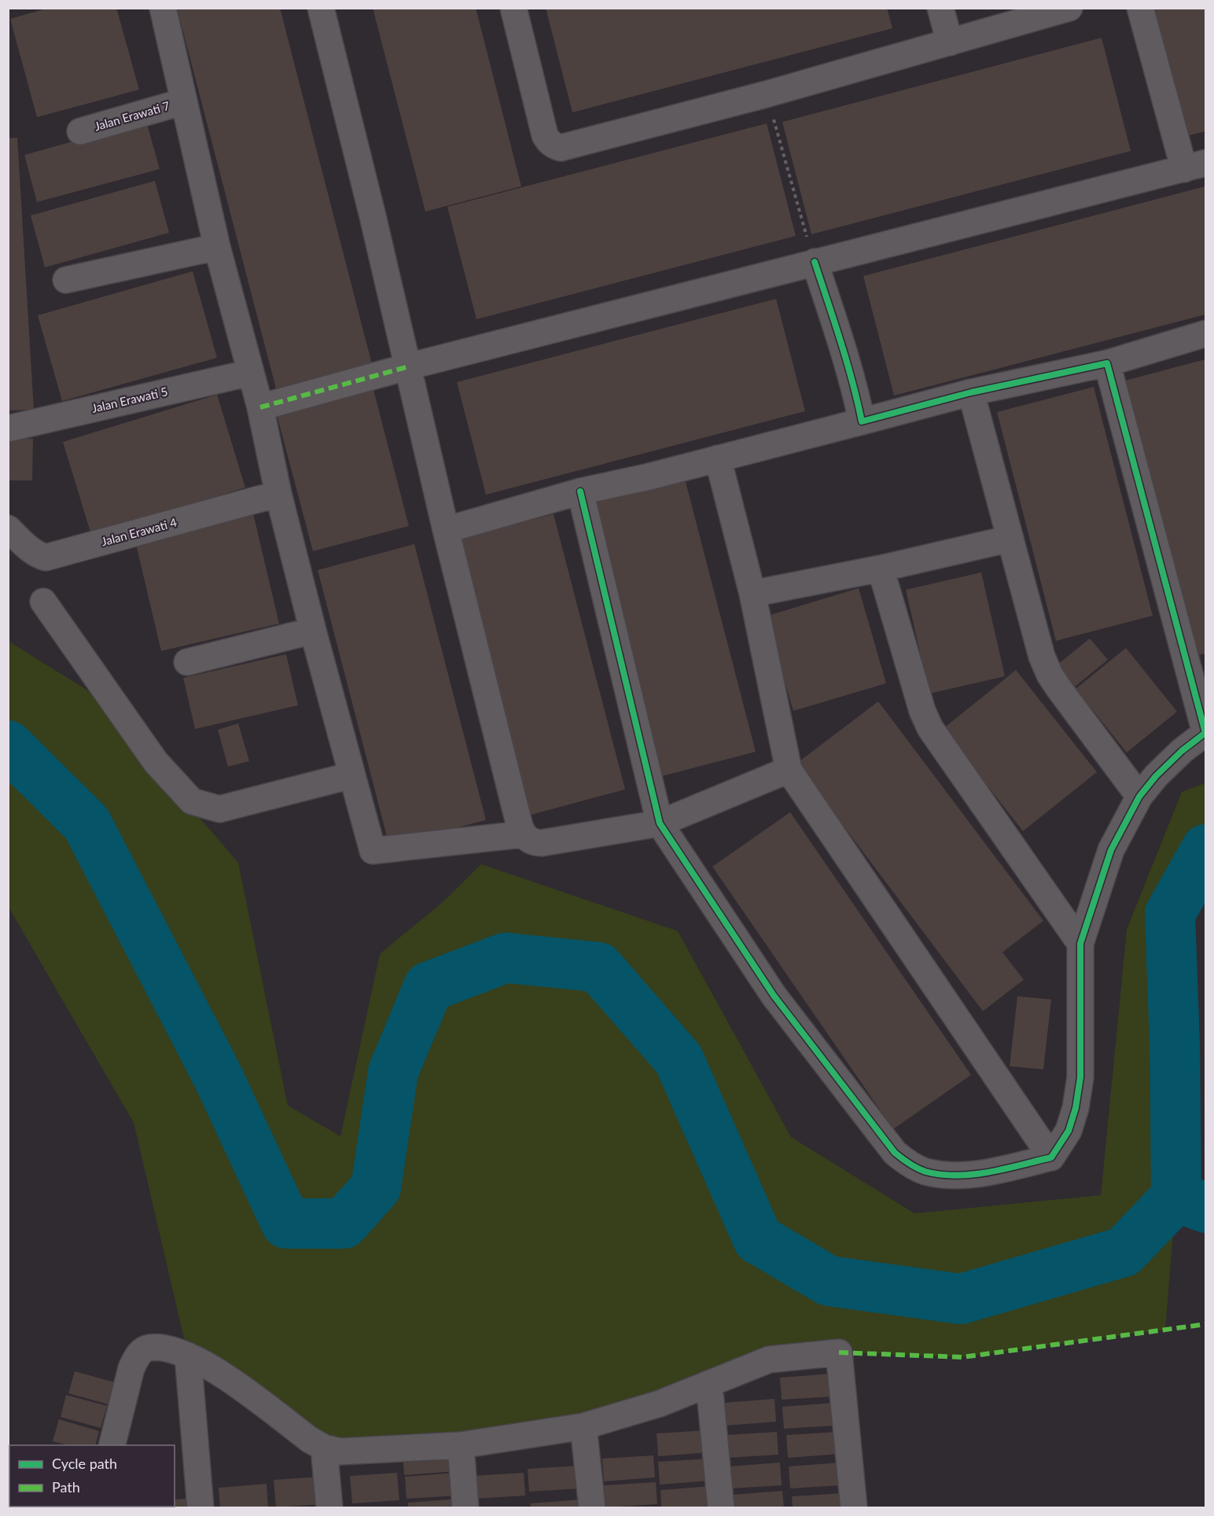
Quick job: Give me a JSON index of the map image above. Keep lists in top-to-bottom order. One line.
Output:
{"streets":{"street":["Jalan Erawati 7","Jalan Erawati 5","Jalan Erawati 4"]},"legend":["Cycle path","Path"]}
